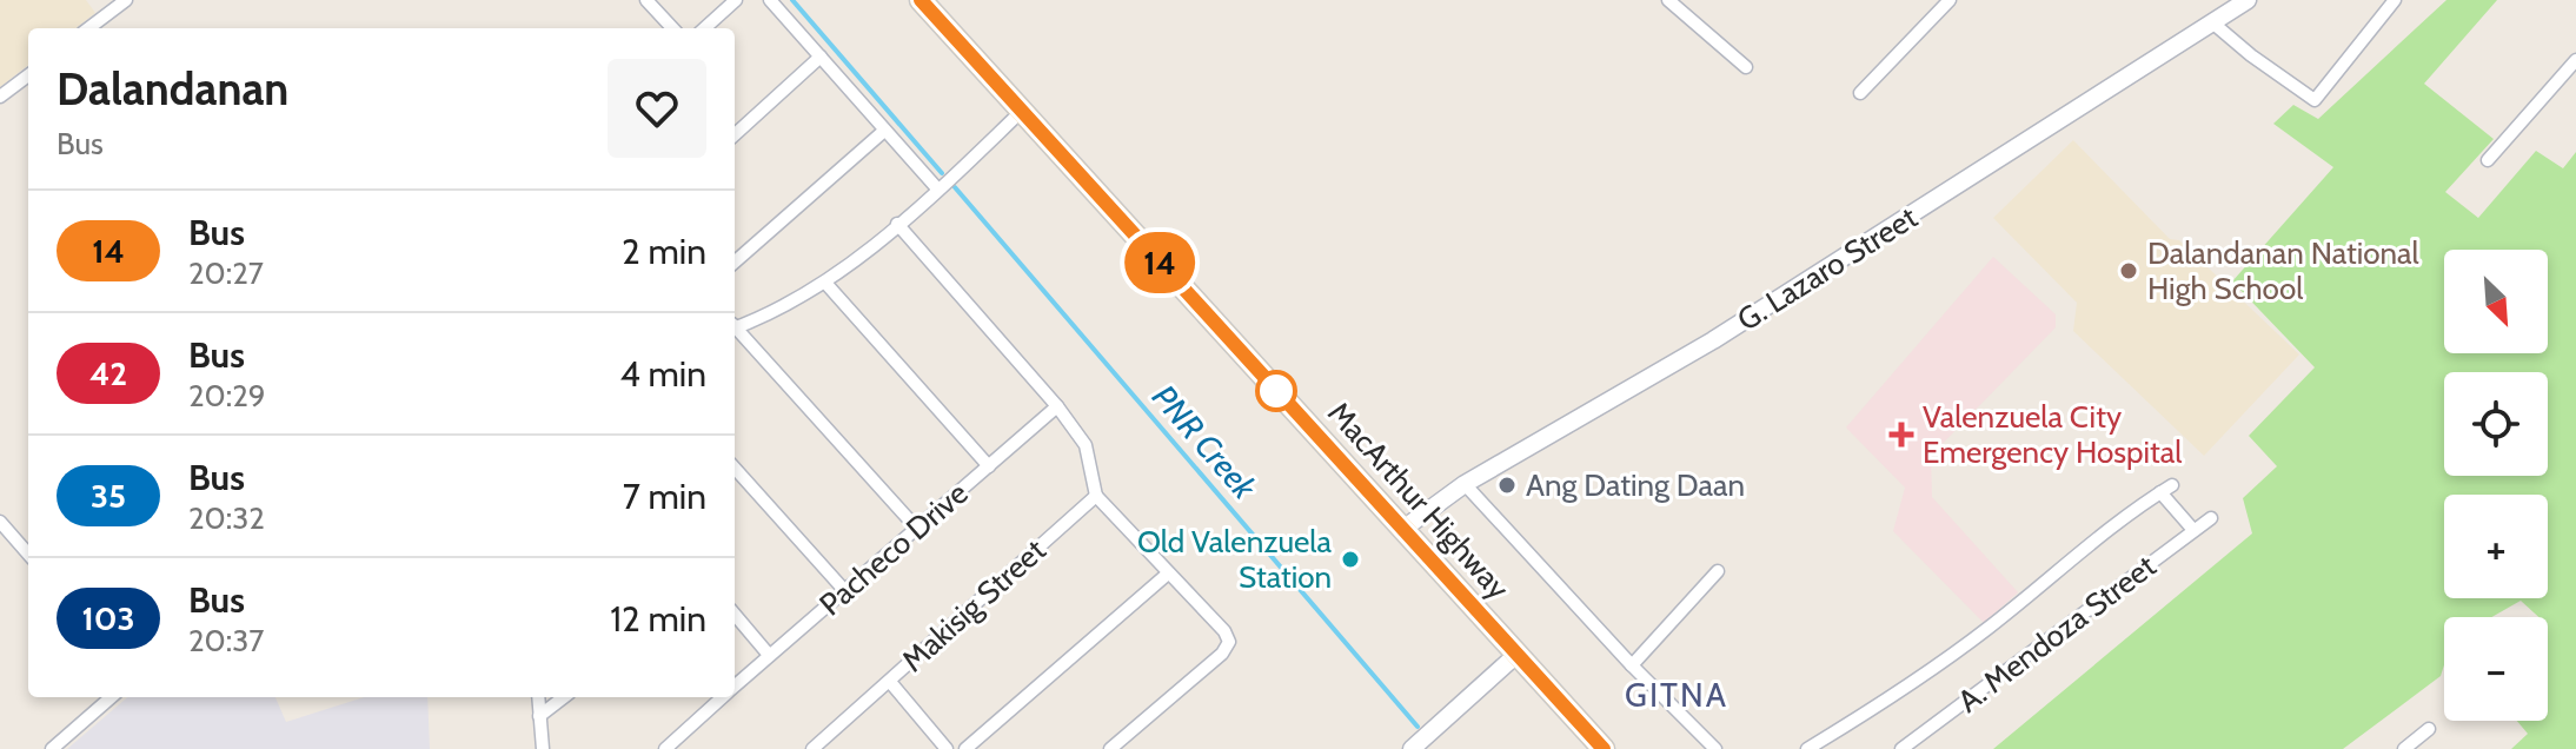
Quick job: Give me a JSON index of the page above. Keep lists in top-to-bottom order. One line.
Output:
{"streets":{"highway":["MacArthur Highway"],"street":["G. Lazaro Street","Pacheco Drive","Makisig Street","A. Mendoza Street"]},"crossings":[["G. Lazaro Street","MacArthur Highway"]],"districts":["GITNA"],"water":["PNR Creek"],"places":{"other":["Dalandanan National High School","Ang Dating Daan","Old Valenzuela Station"],"health":["Valenzuela City Emergency Hospital"]},"lines":["bus line 14"],"north":"bottom right","page":{"on_map":"14","heading":["Dalandanan","Bus"],"list":[{"mark":"14","name":"Bus","note":"20:27","value":"2 min"},{"mark":"42","name":"Bus","note":"20:29","value":"4 min"},{"mark":"35","name":"Bus","note":"20:32","value":"7 min"},{"mark":"103","name":"Bus","note":"20:37","value":"12 min"}],"map_buttons":["+","−"]}}
